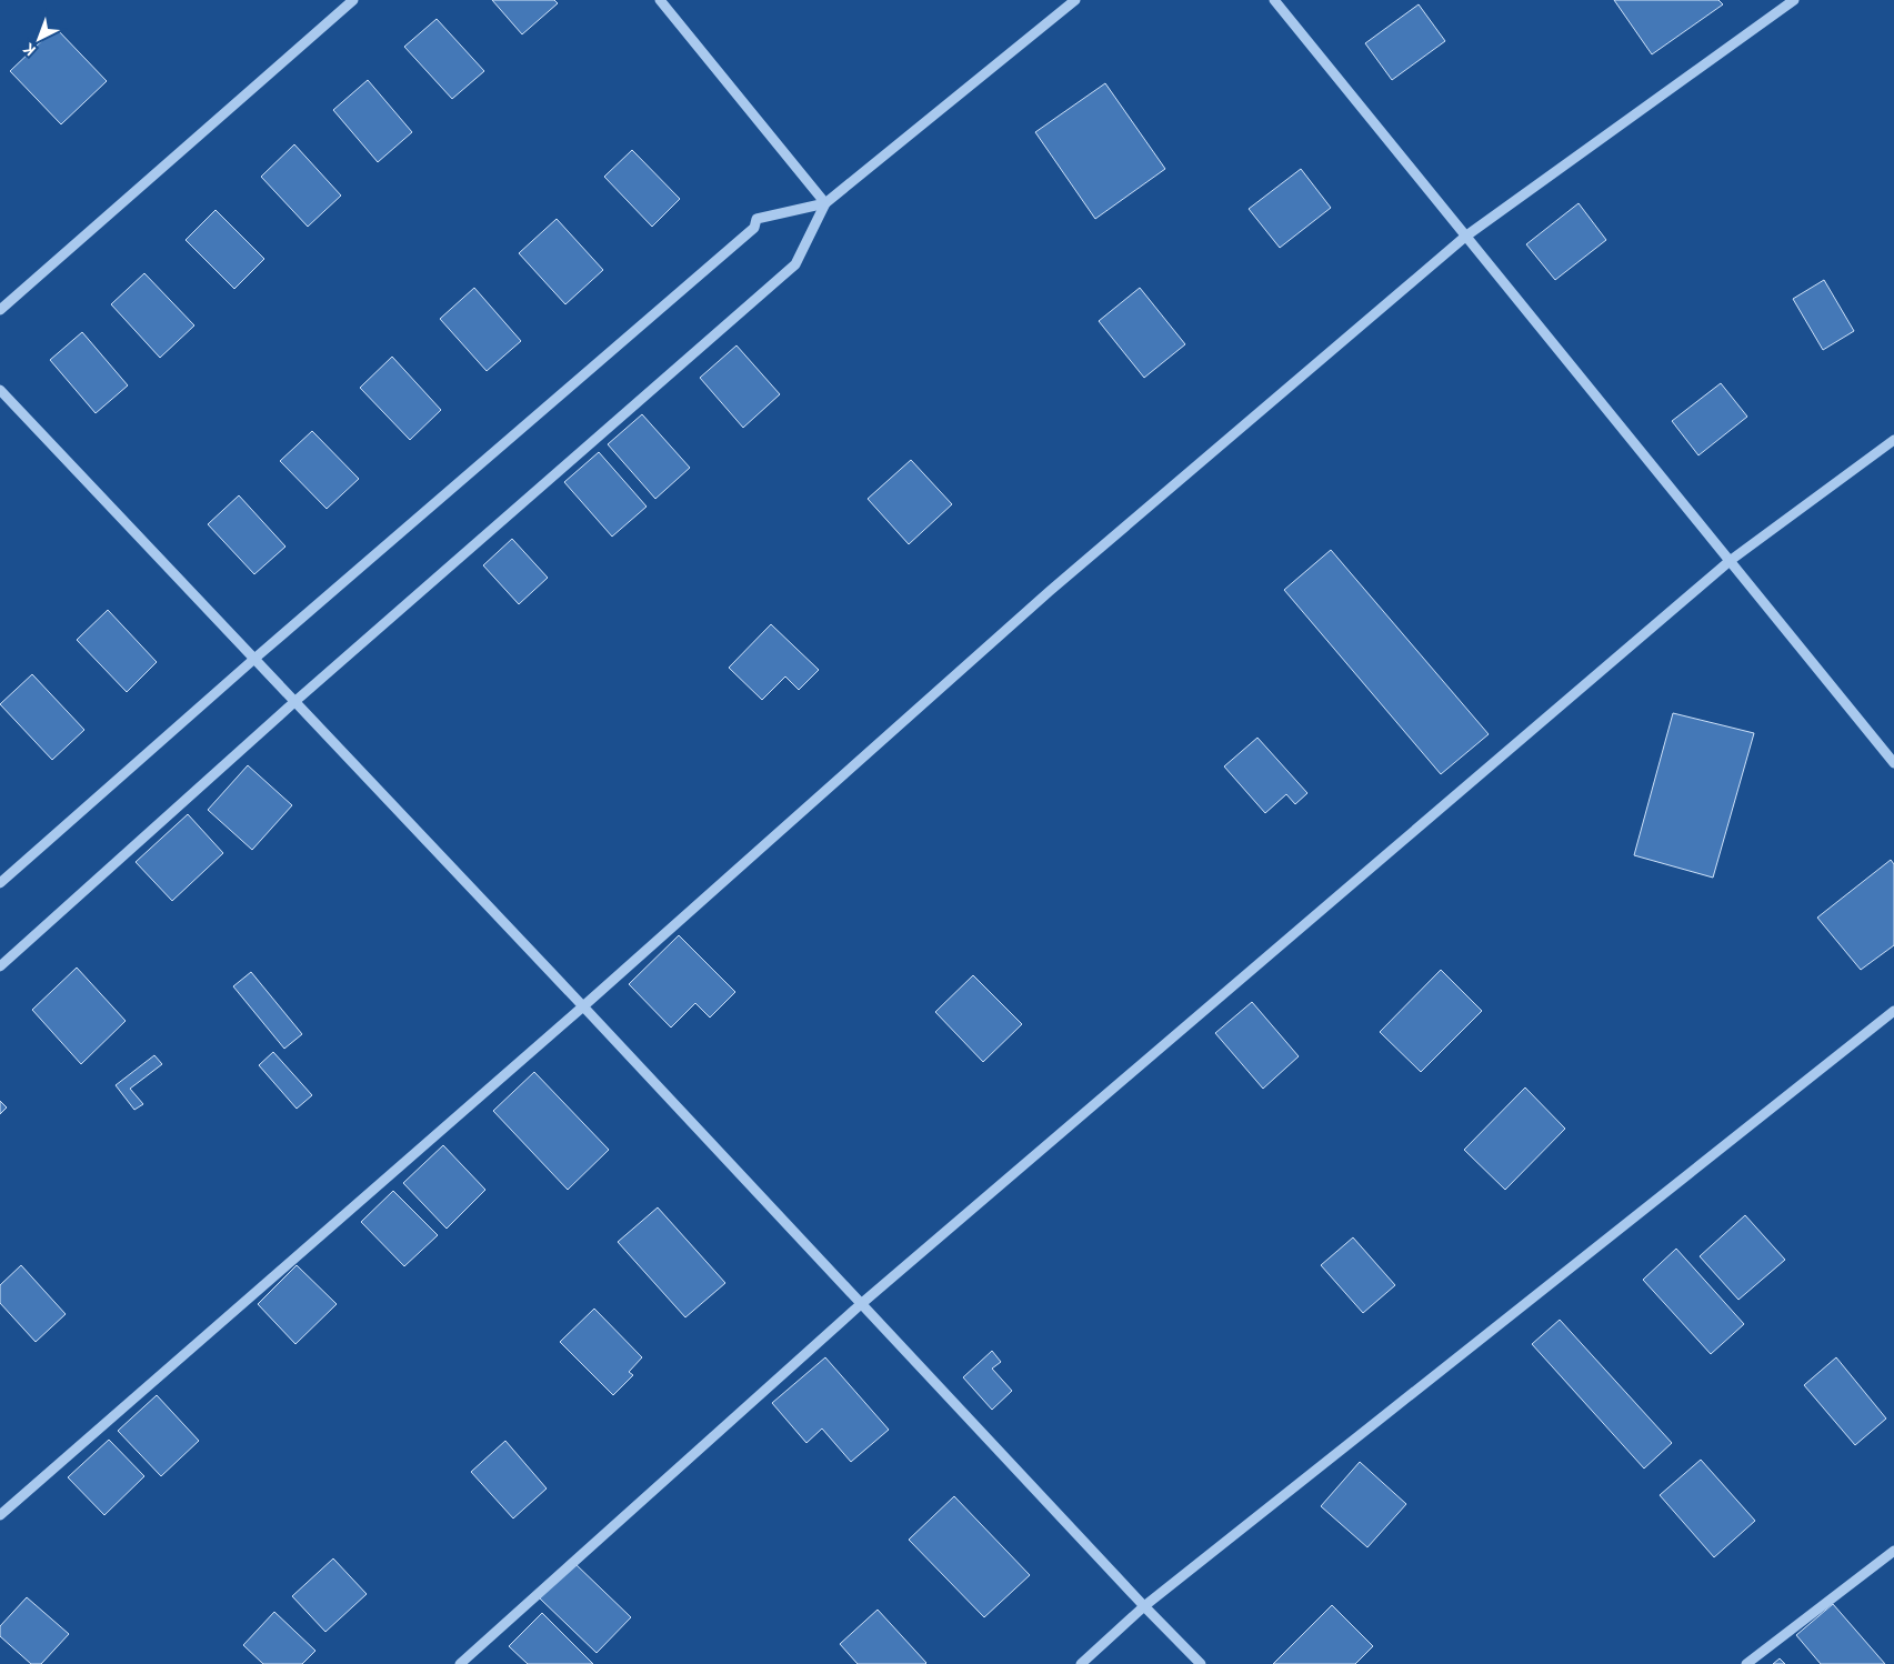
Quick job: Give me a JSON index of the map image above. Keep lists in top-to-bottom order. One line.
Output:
{"north":"bottom left"}
